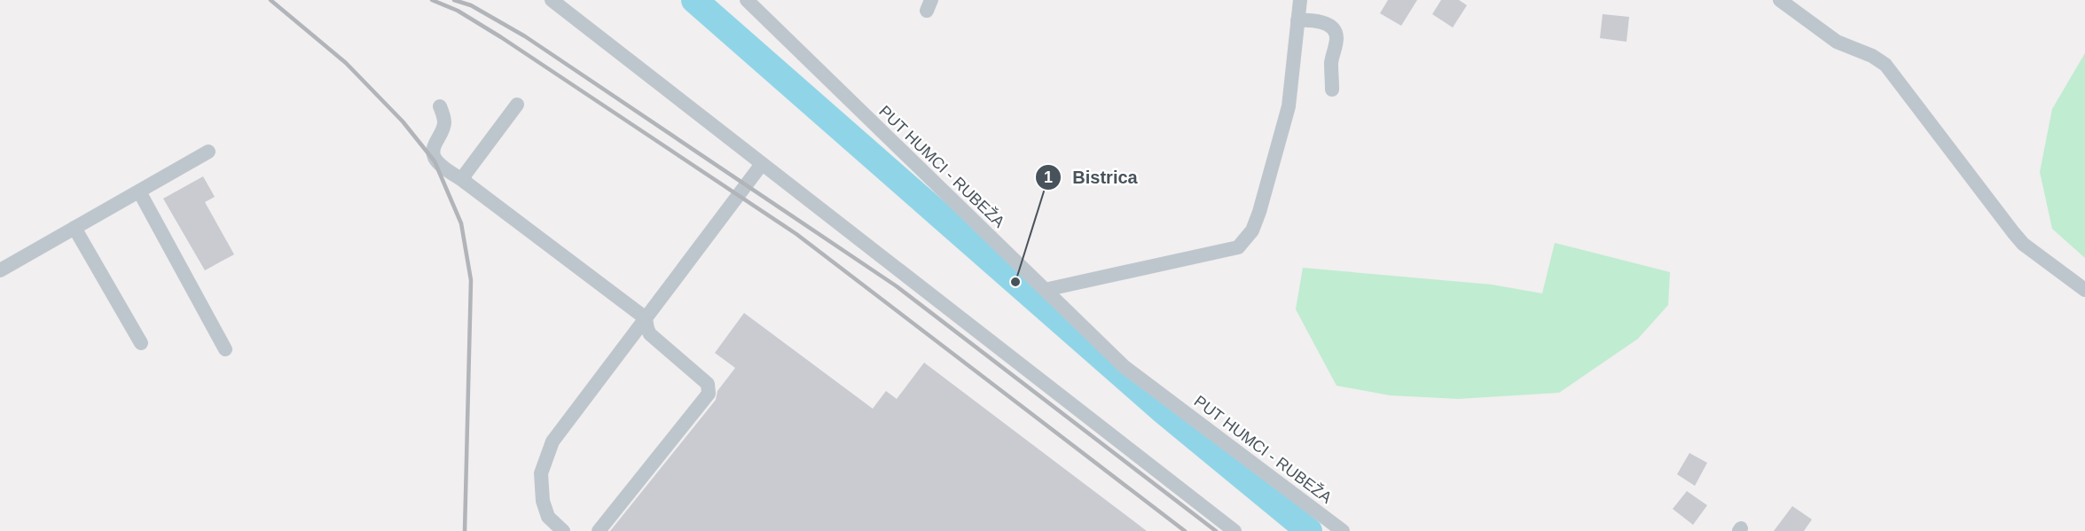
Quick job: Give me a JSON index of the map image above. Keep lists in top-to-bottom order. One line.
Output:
{"streets":{"street":["PUT HUMCI - RUBEŽA"]},"places":["Bistrica"]}
